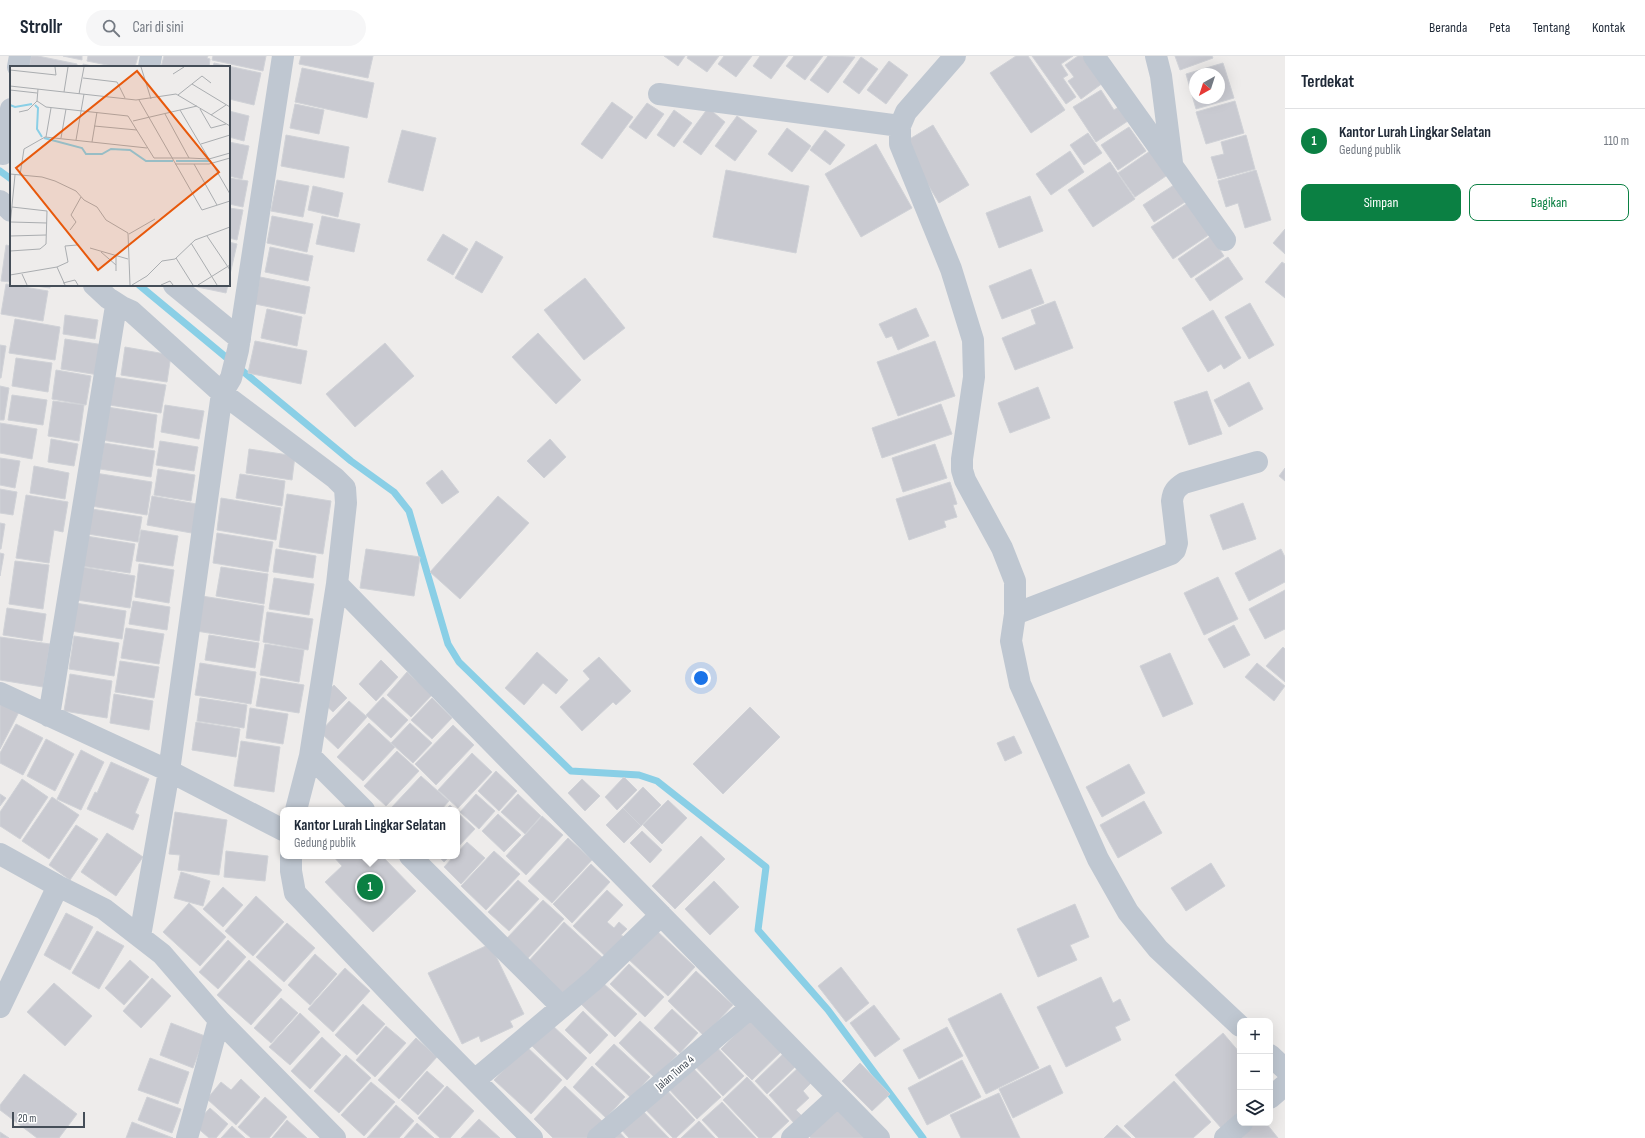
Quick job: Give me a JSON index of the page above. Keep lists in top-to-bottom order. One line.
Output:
{"streets":{"street":["Jalan Tuna 4"]},"scale_bar":"20 m","north":"bottom left","page":{"header":"Strollr","search":"Cari di sini","nav":["Beranda","Peta","Tentang","Kontak"],"heading":"Terdekat","list":[{"mark":"1","name":"Kantor Lurah Lingkar Selatan","note":"Gedung publik","value":"110 m"}],"buttons":["Simpan","Bagikan"],"popup":["Kantor Lurah Lingkar Selatan","Gedung publik"],"pins":"1","map_buttons":["+","−"],"scale":"20 m"}}
